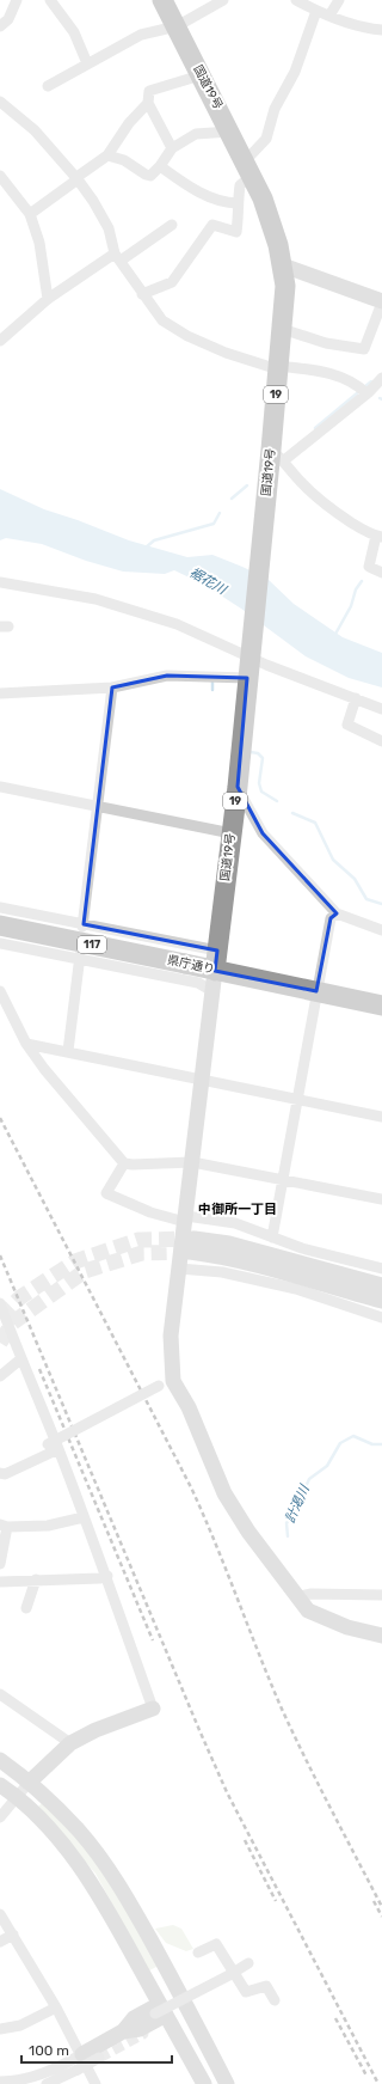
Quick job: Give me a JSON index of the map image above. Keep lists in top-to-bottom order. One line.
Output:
{"streets":{"highway":["国道19号","19","117","県庁通り"]},"crossings":[["国道19号","県庁通り"]],"districts":["中御所一丁目"],"water":["裾花川","計渇川"],"scale_bar":"100 m"}
